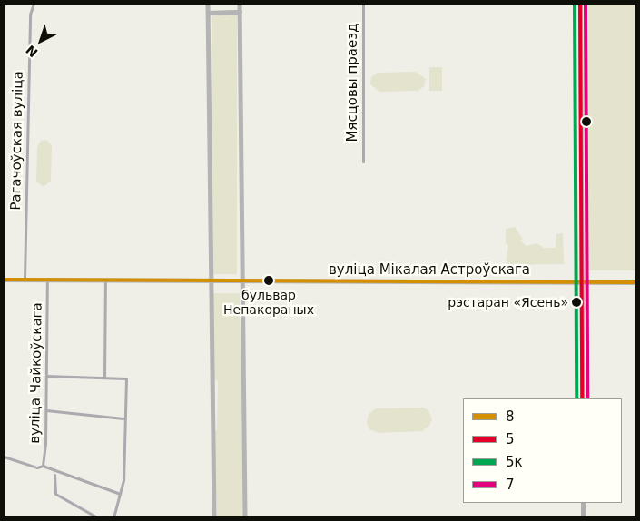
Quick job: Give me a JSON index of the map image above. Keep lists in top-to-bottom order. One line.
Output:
{"streets":{"main road":["вуліца Мікалая Астроўскага"],"street":["Мясцовы праезд","Рагачоўская вуліца","вуліца Чайкоўскага"]},"crossings":[["Рагачоўская вуліца","вуліца Мікалая Астроўскага"],["вуліца Мікалая Астроўскага","вуліца Чайкоўскага"]],"places":["бульвар Непакораных","рэстаран «Ясень»"],"lines":["transit line 5","transit line 5к","transit line 7","transit line 8"],"legend":["8","5","5к","7"],"north":"bottom left"}
